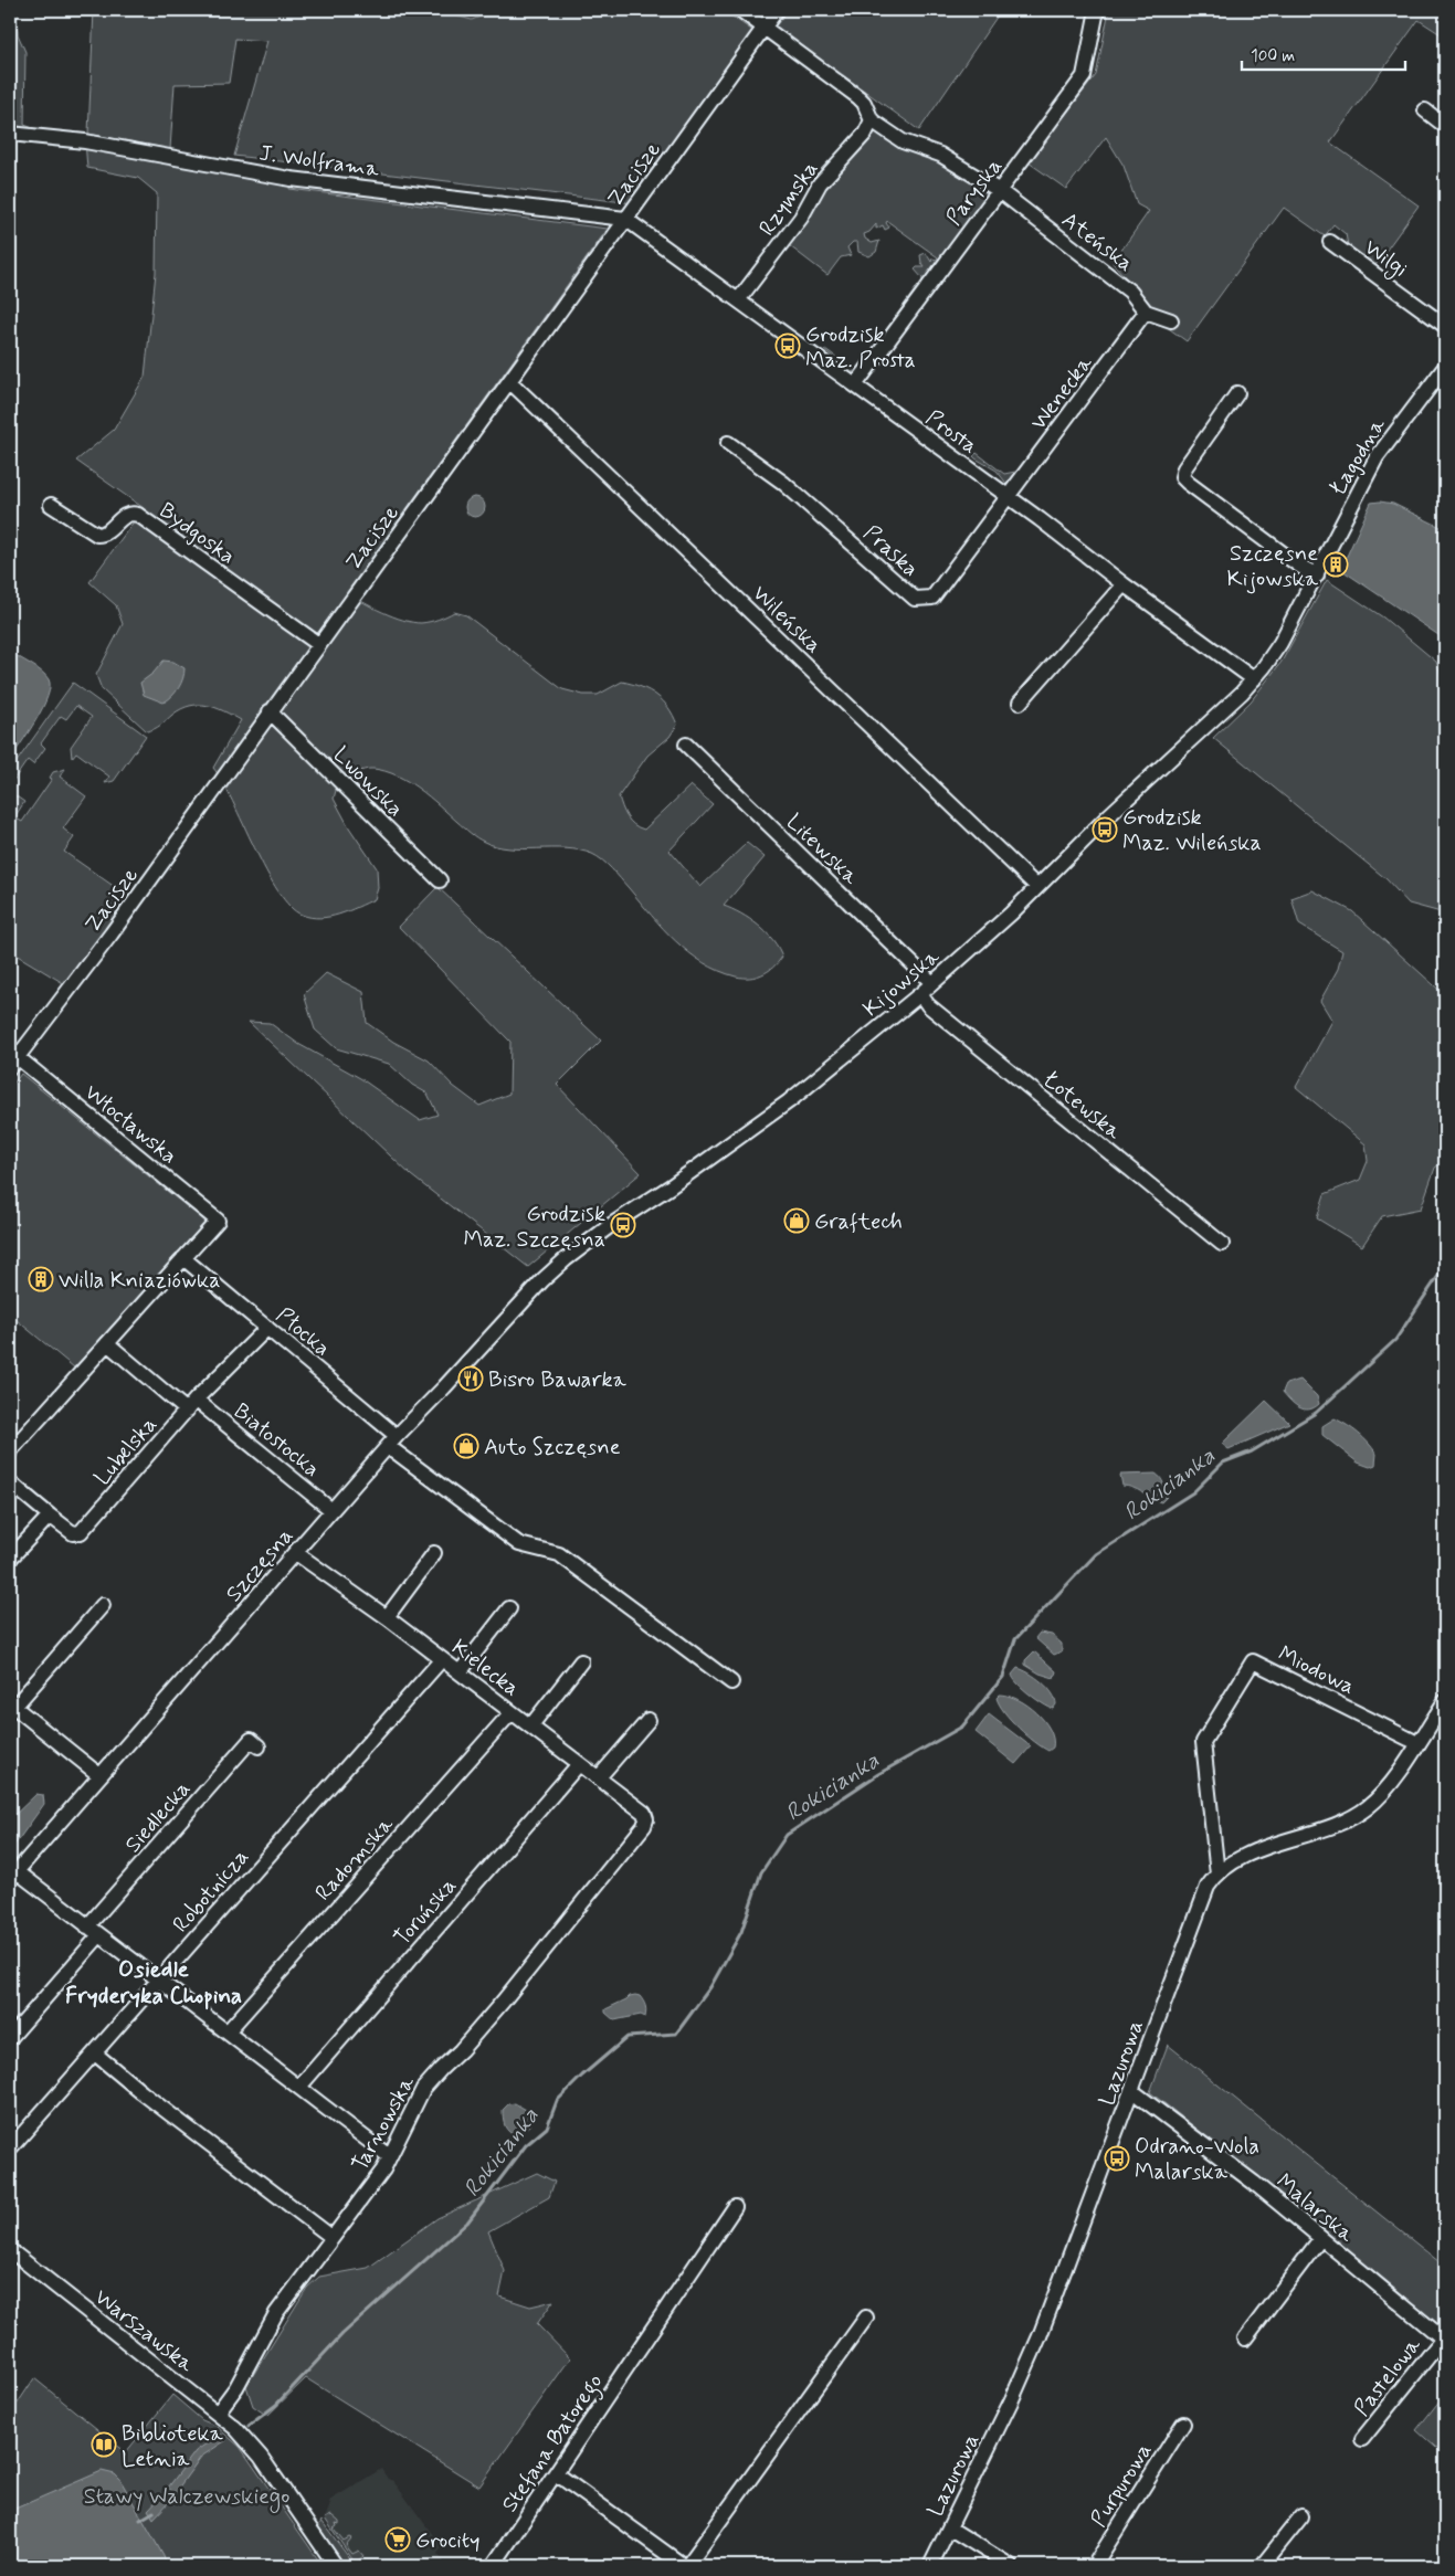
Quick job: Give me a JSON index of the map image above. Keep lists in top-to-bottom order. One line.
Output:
{"streets":{"street":["J. Wolframa","Zacisze","Paryska","Rzymska","Ateńska","Wilgi","Wenecka","Prosta","Łagodna","Bydgoska","Praska","Wileńska","Lwowska","Litewska","Kijowska","Łotewska","Włocławska","Płocka","Białostocka","Lubelska","Szczęsna","Kielecka","Miodowa","Siedlecka","Radomska","Robotnicza","Toruńska","Lazurowa","Tarnowska","Malarska","Warszawska","Pastelowa","Stefana Batorego","Purpurowa"]},"crossings":[["J. Wolframa","Zacisze"],["J. Wolframa","Prosta"],["Zacisze","Prosta"],["Zacisze","Bydgoska"],["Zacisze","Wileńska"],["Zacisze","Lwowska"],["Zacisze","Włocławska"],["Paryska","Ateńska"],["Paryska","Prosta"],["Rzymska","Ateńska"],["Rzymska","Prosta"],["Ateńska","Wenecka"],["Wenecka","Prosta"],["Wenecka","Praska"],["Prosta","Łagodna"],["Prosta","Praska"],["Prosta","Kijowska"],["Łagodna","Kijowska"],["Wileńska","Kijowska"],["Litewska","Kijowska"],["Kijowska","Łotewska"],["Kijowska","Szczęsna"],["Włocławska","Płocka"],["Płocka","Lubelska"],["Płocka","Szczęsna"],["Białostocka","Lubelska"],["Białostocka","Szczęsna"],["Szczęsna","Kielecka"],["Kielecka","Radomska"],["Kielecka","Robotnicza"],["Kielecka","Toruńska"],["Kielecka","Tarnowska"],["Miodowa","Lazurowa"],["Lazurowa","Malarska"],["Tarnowska","Warszawska"],["Malarska","Pastelowa"]],"districts":["Osiedle Fryderyka Chopina"],"water":["Rokicianka"],"parks":["Stawy Walczewskiego"],"places":{"bus stop":["Grodzisk Maz. Prosta","Grodzisk Maz. Wileńska","Grodzisk Maz. Szczęsna","Odrano-Wola Malarska"],"building":["Szczęsne Kijowska","Willa Kniaziówka"],"shop":["Graftech","Auto Szczęsne"],"restaurant":["Bisro Bawarka"],"library":["Biblioteka Letnia"],"supermarket":["Grocity"]},"scale_bar":"100 m"}
